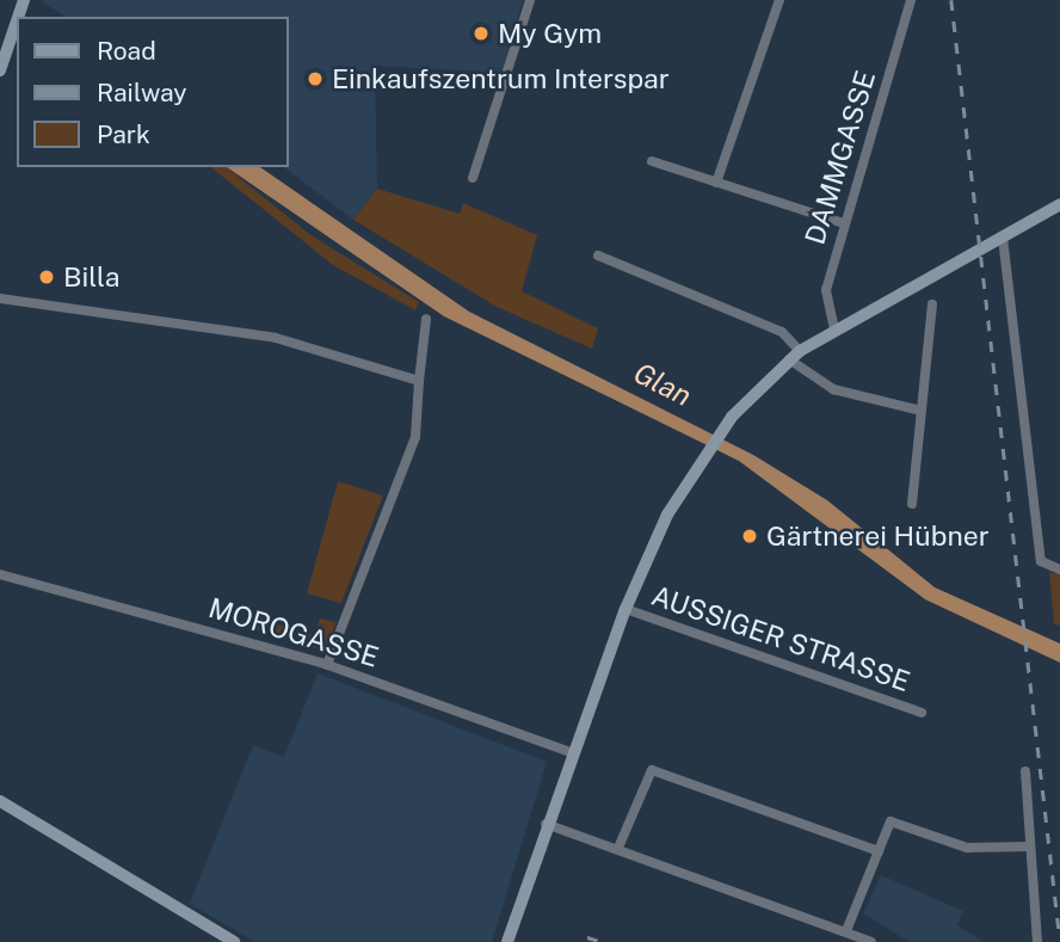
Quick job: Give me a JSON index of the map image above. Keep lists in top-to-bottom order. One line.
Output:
{"streets":{"street":["DAMMGASSE","MOROGASSE","AUSSIGER STRASSE"]},"water":["Glan"],"places":["My Gym","Einkaufszentrum Interspar","Billa","Gärtnerei Hübner"],"legend":["Road","Railway","Park"]}
